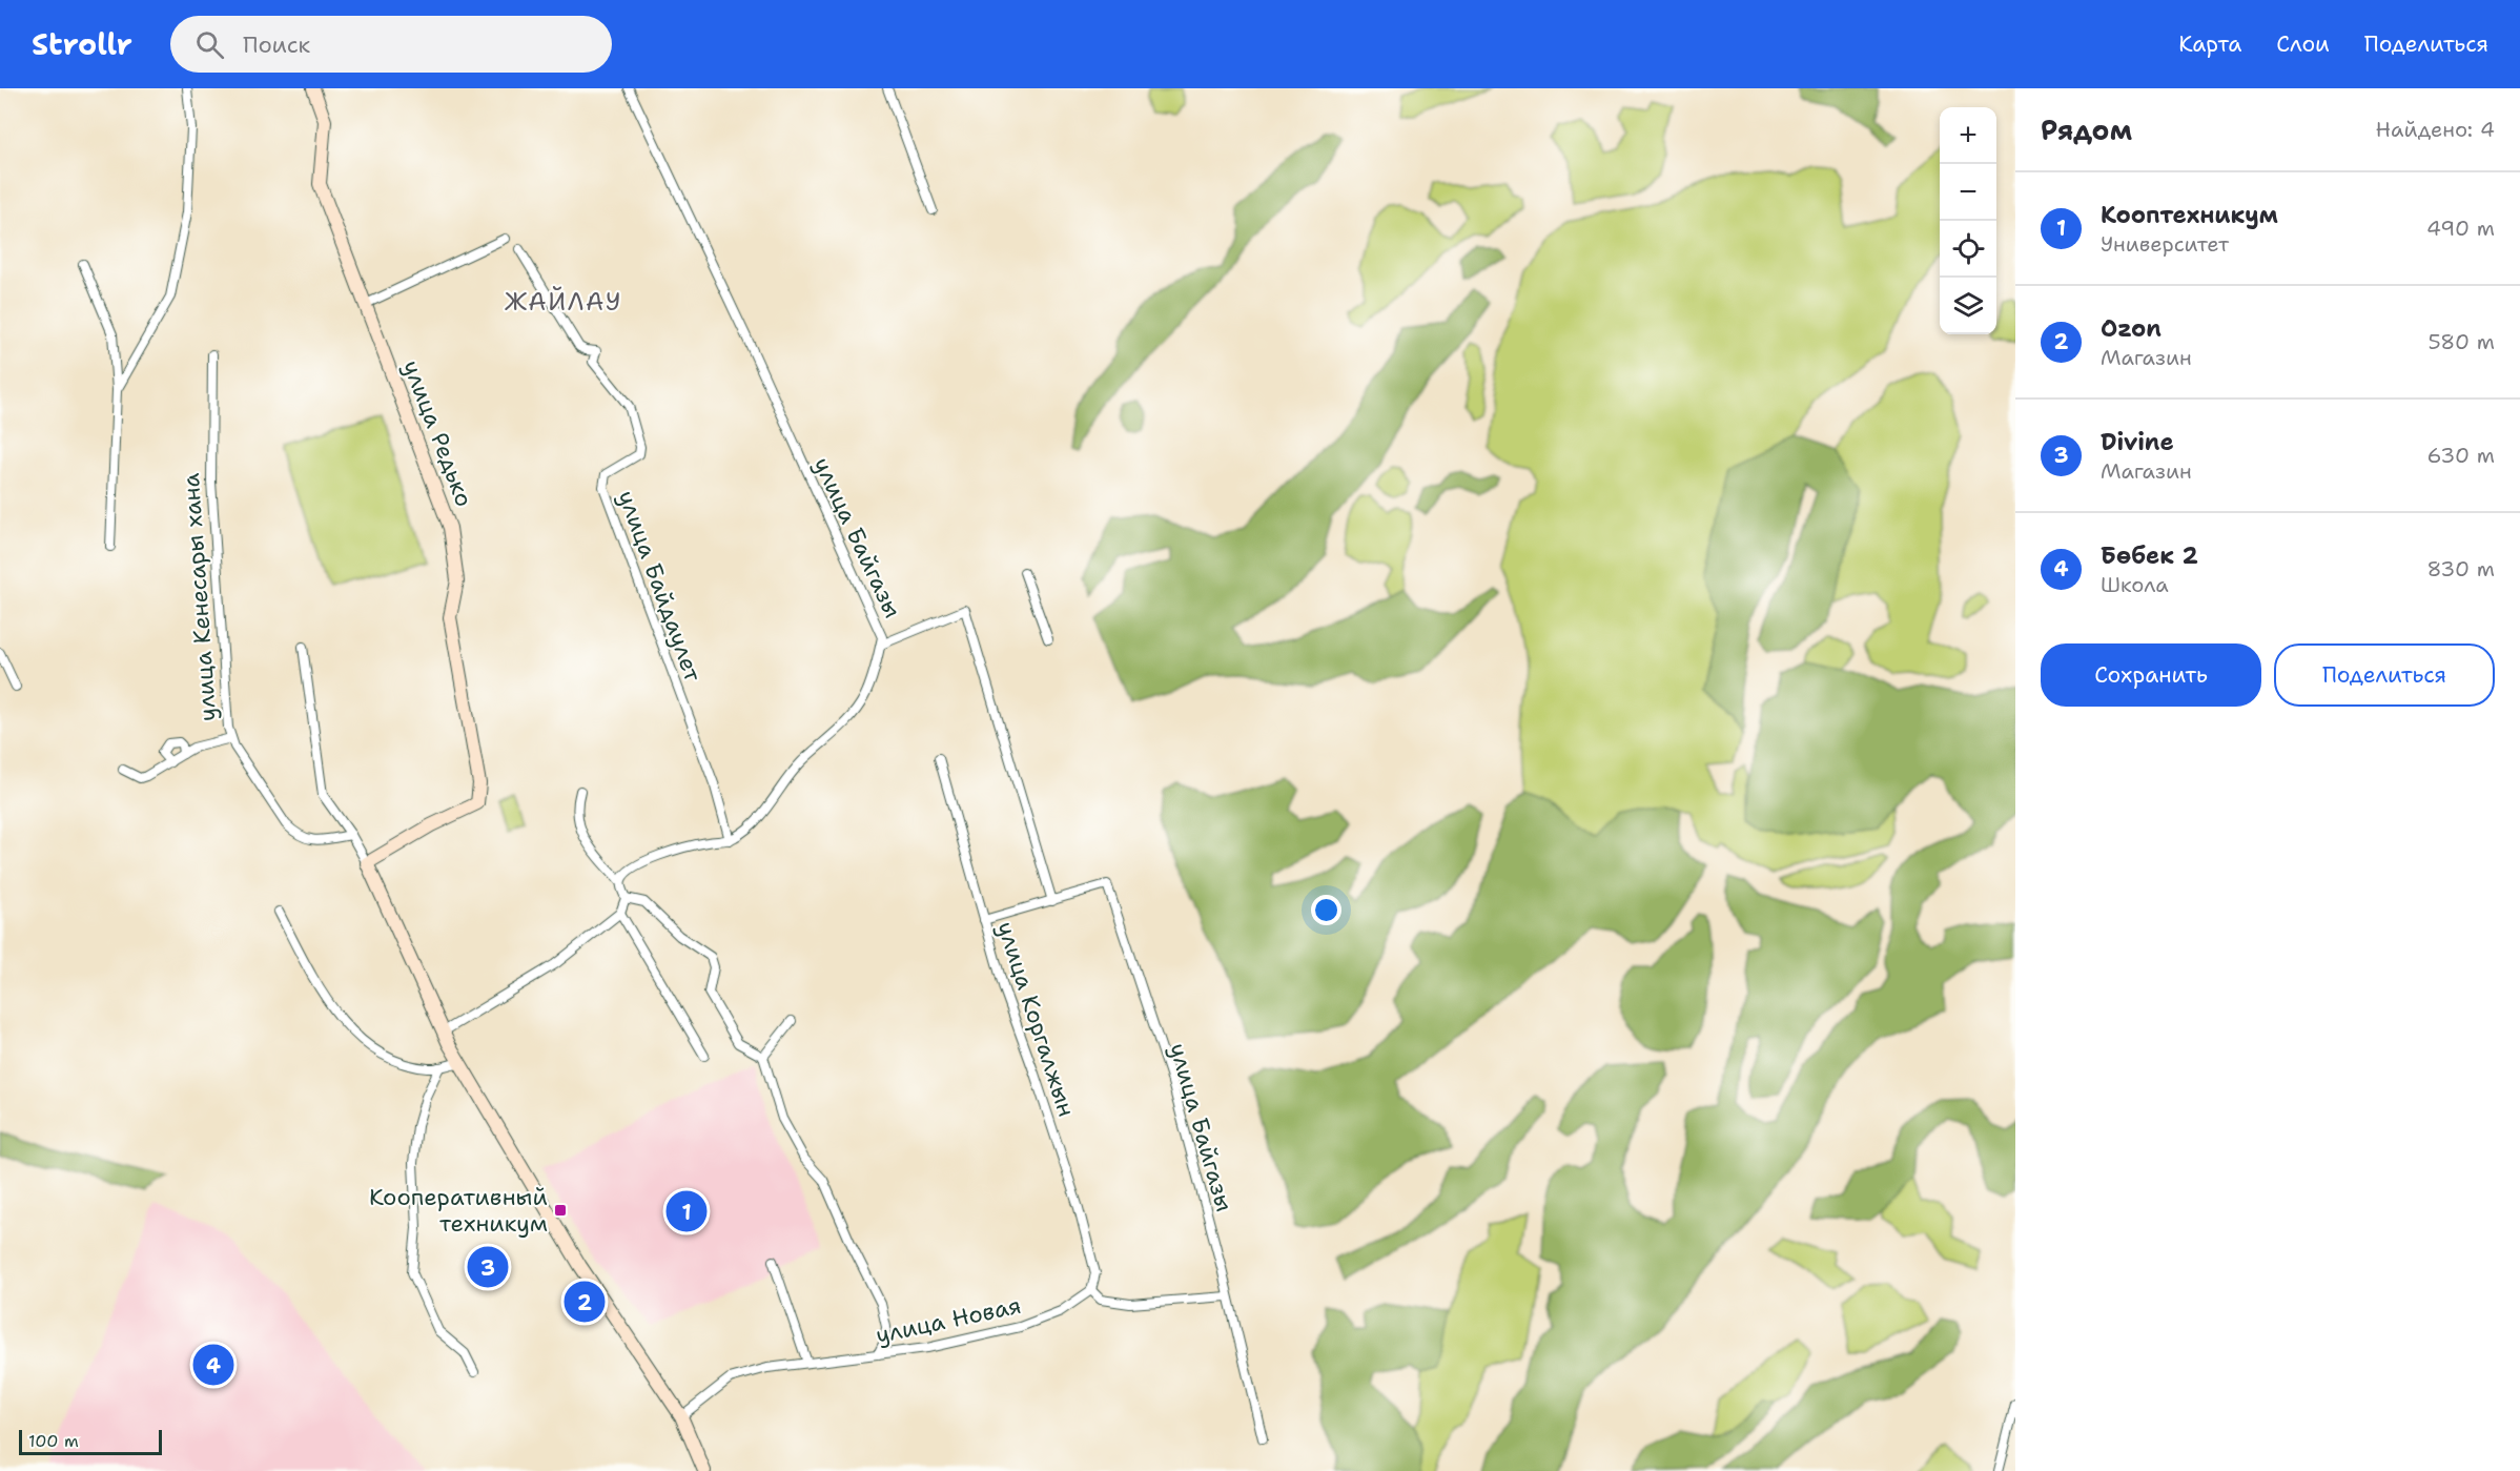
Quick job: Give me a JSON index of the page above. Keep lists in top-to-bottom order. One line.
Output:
{"streets":{"street":["улица Редько","улица Байгазы","улица Байдаулет","улица Кенесары хана","улица Коргалжын","улица Новая"]},"crossings":[["улица Байгазы","улица Коргалжын"],["улица Коргалжын","улица Новая"]],"districts":["ЖАЙЛАУ"],"places":{"transit":["Кооперативный техникум"]},"scale_bar":"100 m","page":{"header":"Strollr","search":"Поиск","nav":["Карта","Слои","Поделиться"],"heading":["Рядом","Найдено: 4"],"map_buttons":["+","−"],"list":[{"mark":"1","name":"Кооптехникум","note":"Университет","value":"490 m"},{"mark":"2","name":"Ozon","note":"Магазин","value":"580 m"},{"mark":"3","name":"Divine","note":"Магазин","value":"630 m"},{"mark":"4","name":"Бөбек 2","note":"Школа","value":"830 m"}],"buttons":["Сохранить","Поделиться"],"pins":["1","3","2","4"],"scale":"100 m"}}
